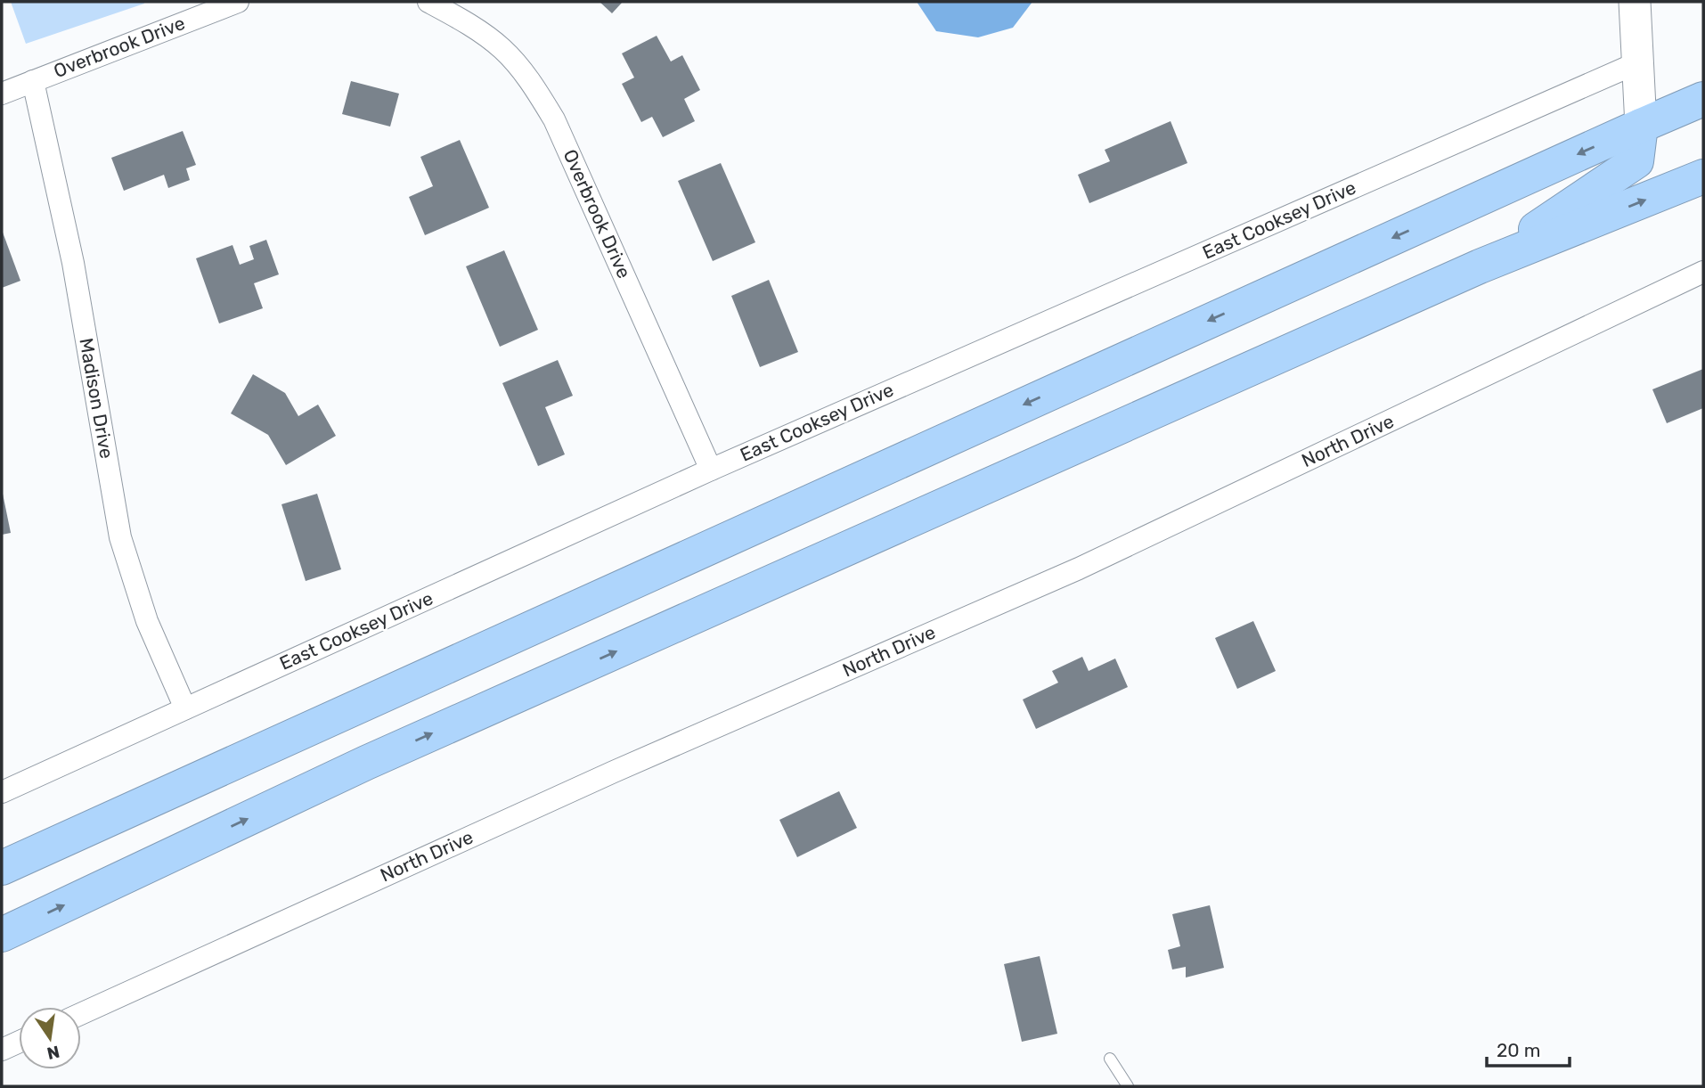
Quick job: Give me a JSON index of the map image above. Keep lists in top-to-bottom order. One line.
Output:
{"streets":{"street":["Overbrook Drive","East Cooksey Drive","Madison Drive","North Drive"]},"crossings":[["Overbrook Drive","East Cooksey Drive"],["Overbrook Drive","Madison Drive"],["East Cooksey Drive","Madison Drive"]],"scale_bar":"20 m","north":"bottom"}
